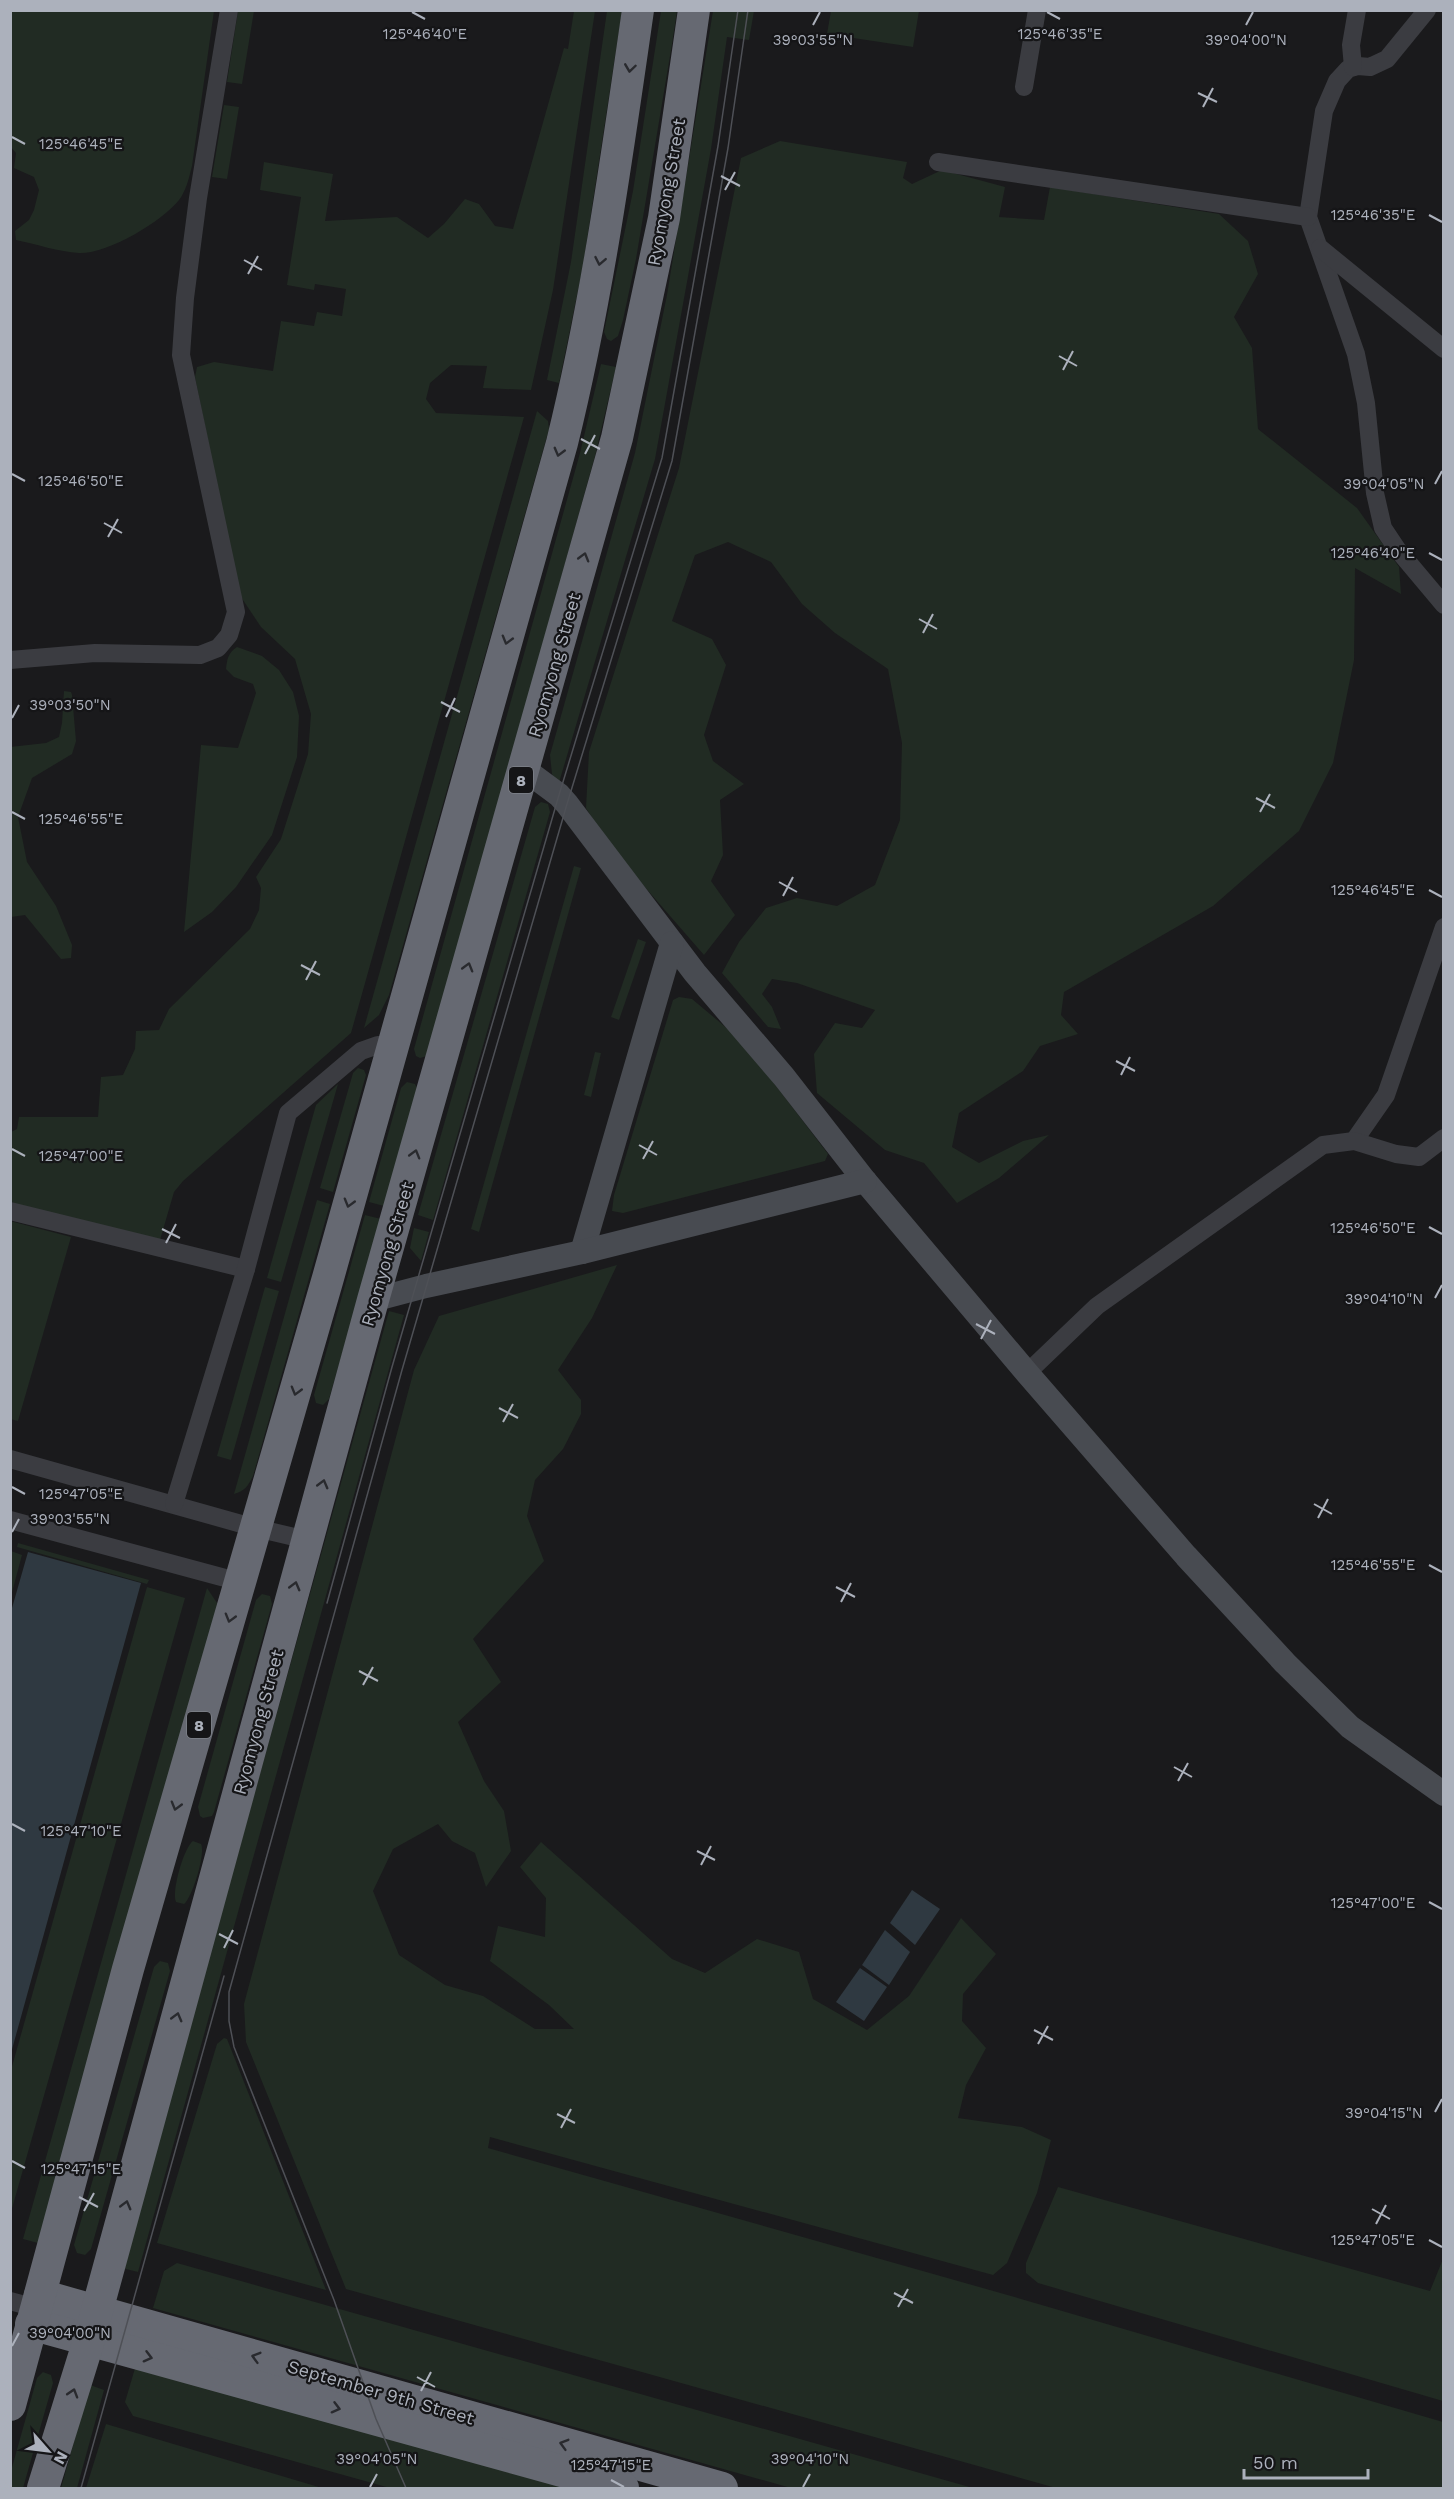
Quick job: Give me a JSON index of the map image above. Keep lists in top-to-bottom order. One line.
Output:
{"streets":{"highway":["Ryomyong Street","8","September 9th Street"]},"crossings":[["Ryomyong Street","September 9th Street"],["8","September 9th Street"]],"scale_bar":"50 m","north":"bottom right","coordinates":["125°46'40\"E","125°46'35\"E","39°03'55\"N","39°04'00\"N","125°46'45\"E","125°46'50\"E","39°04'05\"N","39°03'50\"N","125°46'55\"E","125°47'00\"E","39°04'10\"N","125°47'05\"E","125°47'10\"E","39°04'15\"N","125°47'15\"E"]}
